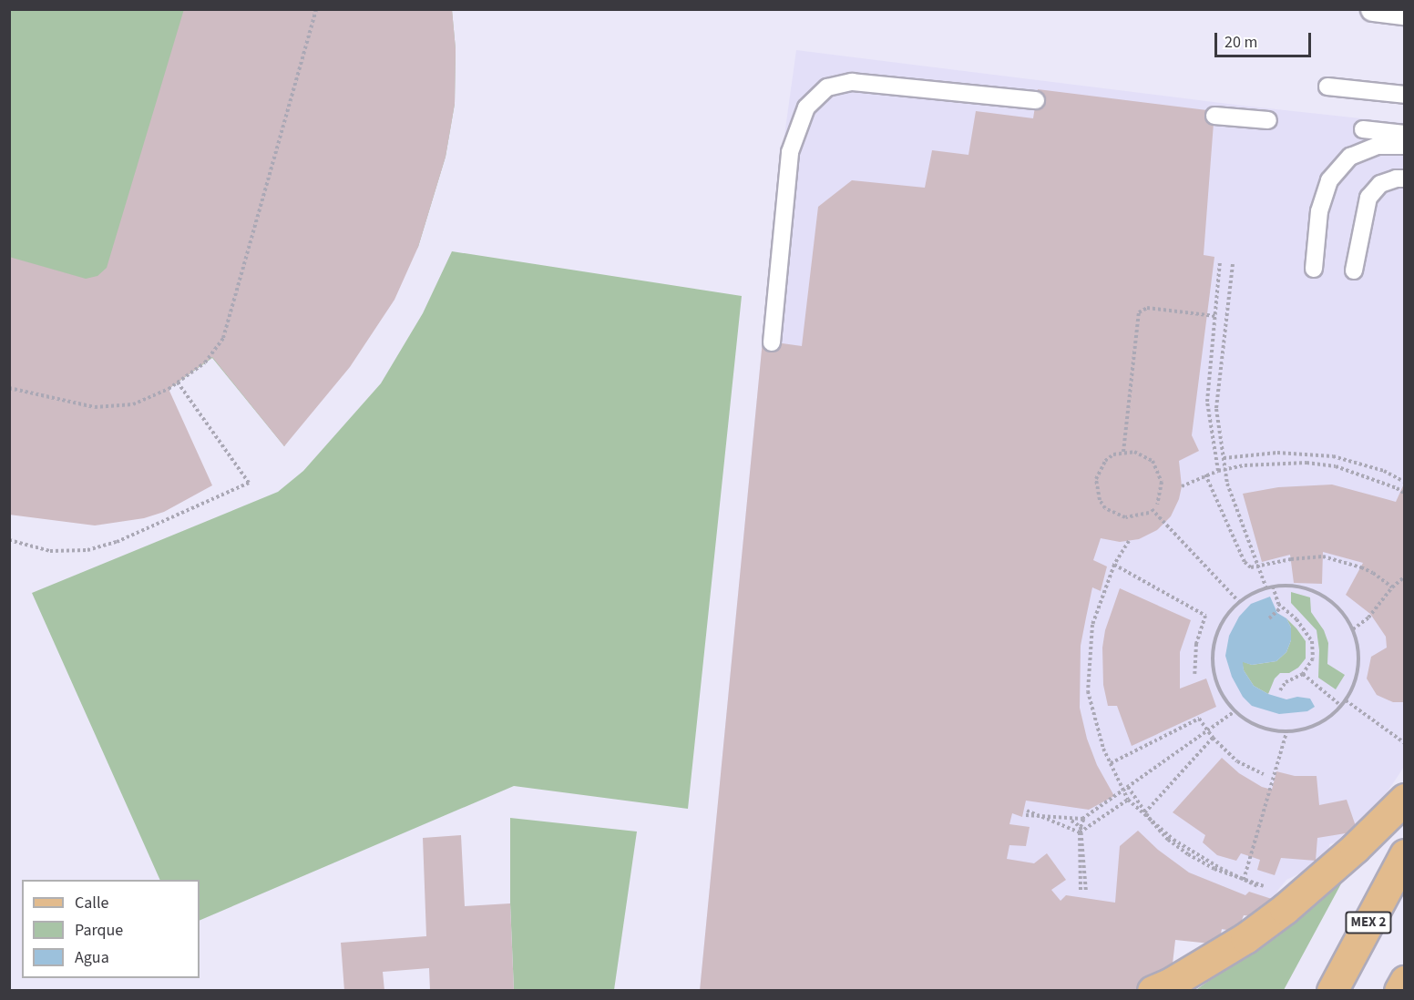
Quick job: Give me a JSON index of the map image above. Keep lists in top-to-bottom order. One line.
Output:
{"streets":{"main road":["MEX 2"]},"legend":["Calle","Parque","Agua"],"scale_bar":"20 m"}
